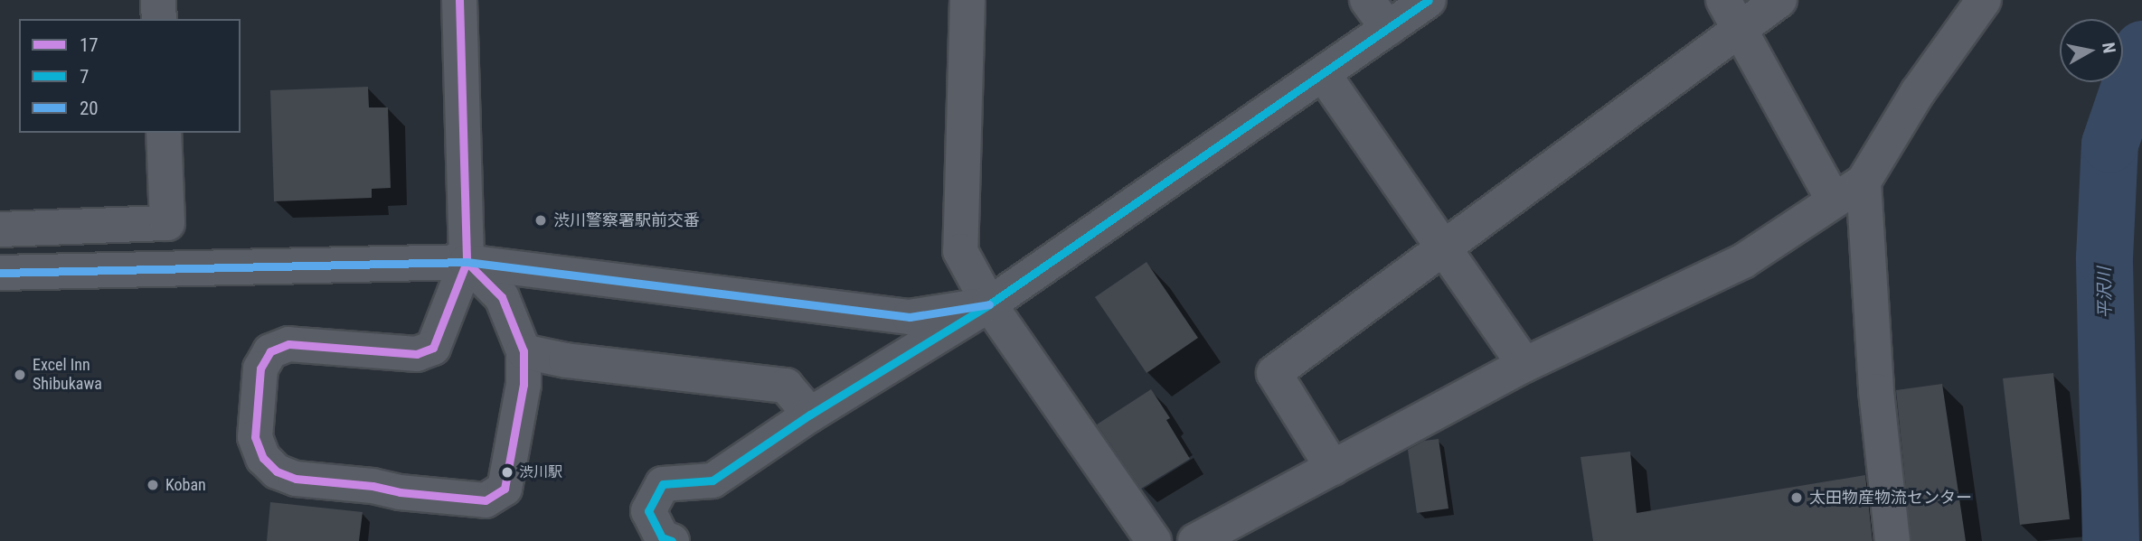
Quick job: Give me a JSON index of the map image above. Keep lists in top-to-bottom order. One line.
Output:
{"water":["平沢川"],"places":["渋川警察署駅前交番","Excel Inn Shibukawa","渋川駅","Koban","太田物産物流センター"],"lines":["transit line 17","transit line 7","transit line 20"],"legend":["17","7","20"],"north":"right"}
